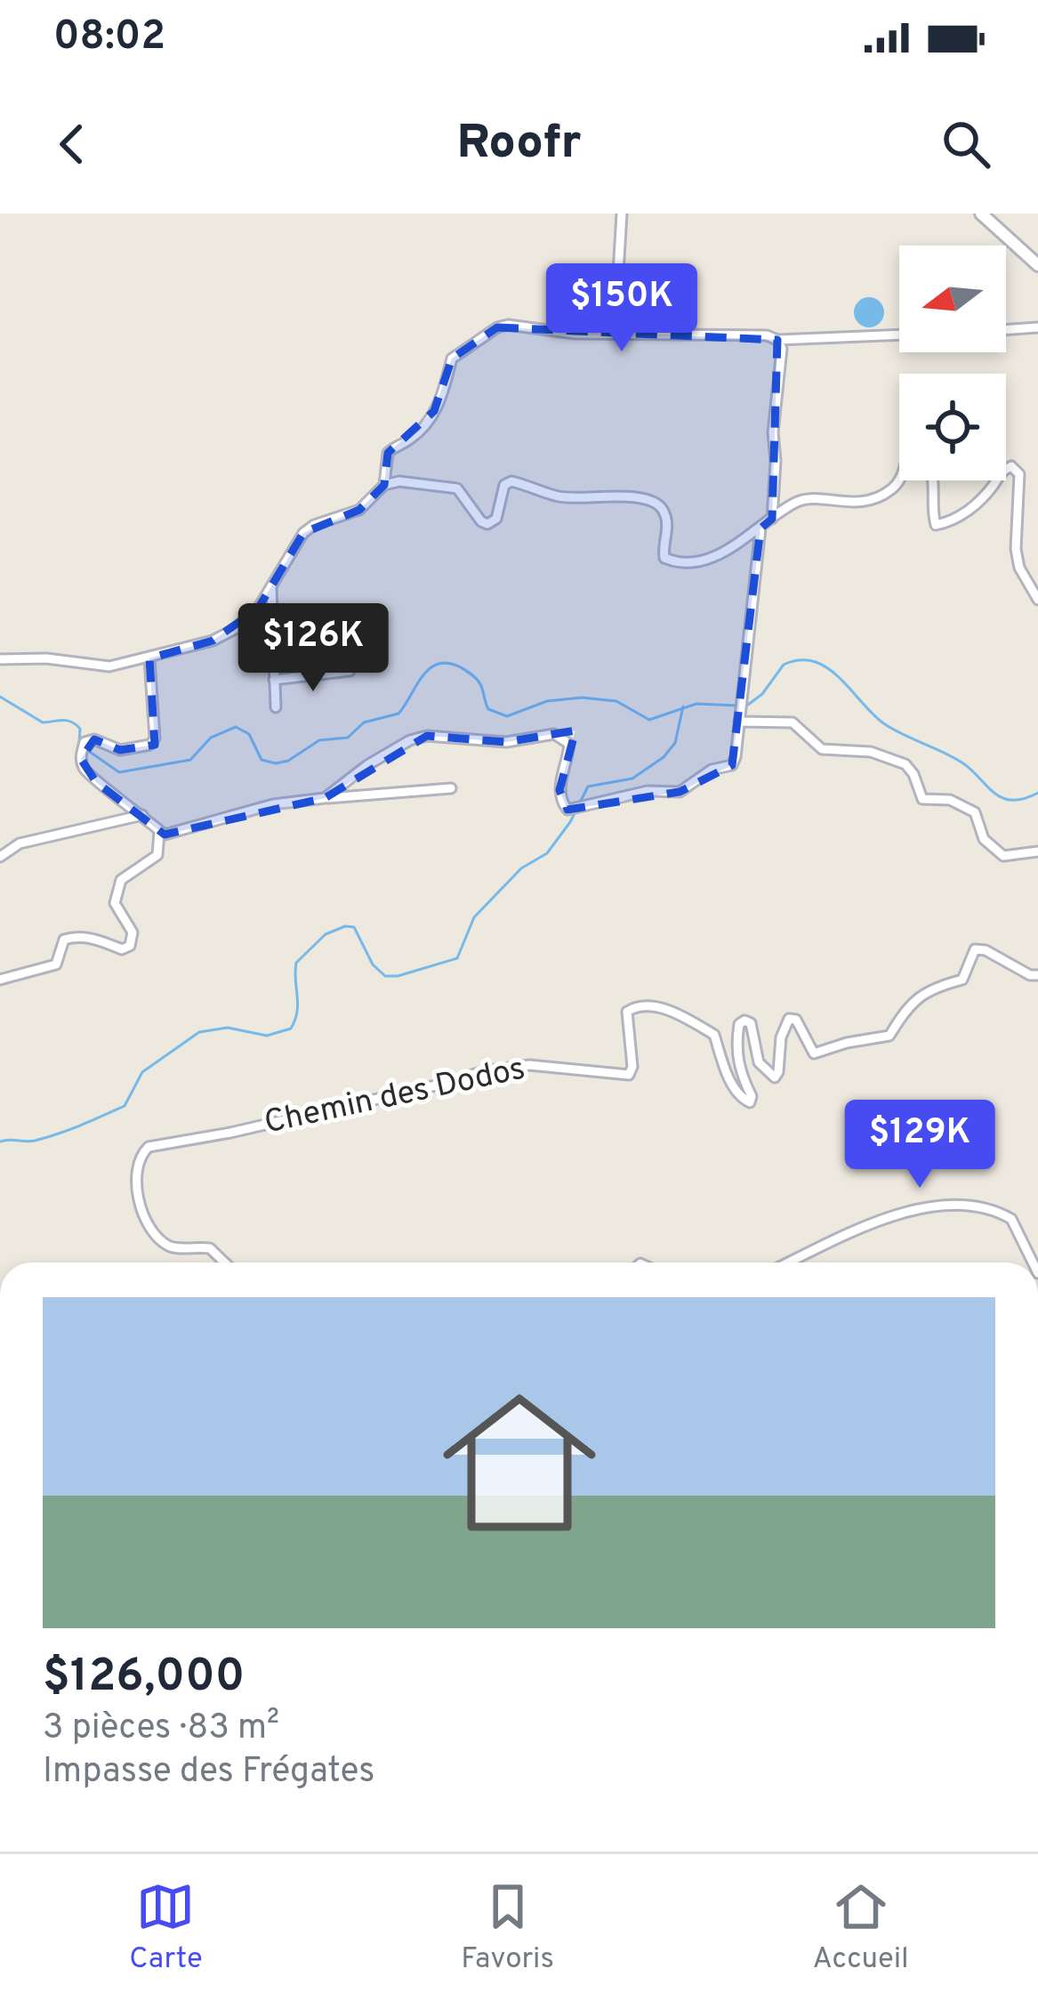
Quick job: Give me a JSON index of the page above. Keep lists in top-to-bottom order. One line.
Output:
{"streets":{"street":["Chemin des Dodos"]},"north":"left","page":{"status":"08:02","header":"Roofr","price":["$150K","$126K","$129K"],"list":[{"name":"$126,000","note":"3 pièces · 83 m² · Impasse des Frégates"}],"tabs":["Carte","Favoris","Accueil"]}}
